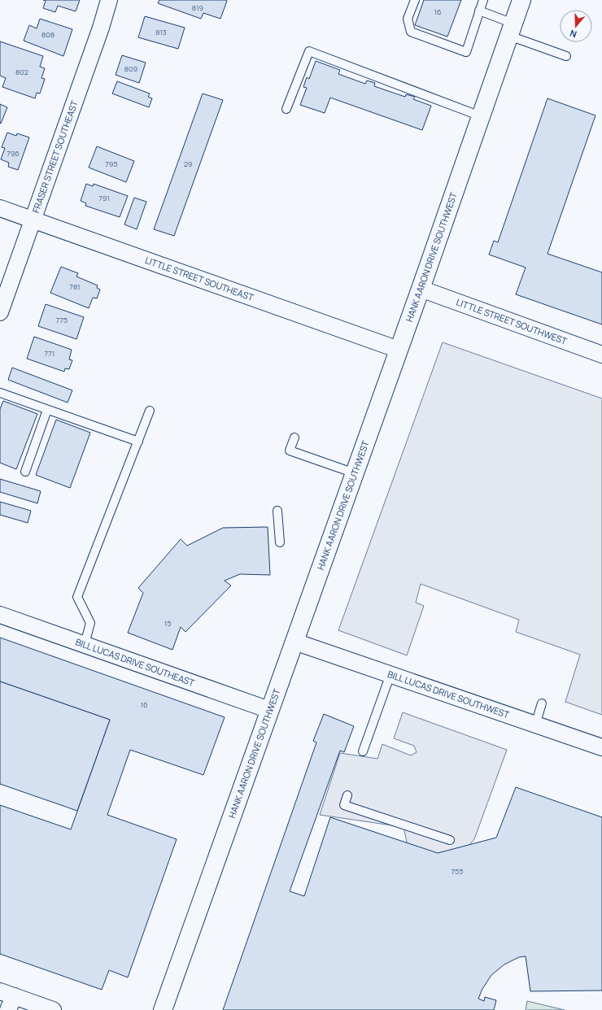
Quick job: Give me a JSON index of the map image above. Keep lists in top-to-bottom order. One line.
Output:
{"streets":{"main road":["HANK AARON DRIVE SOUTHWEST"],"street":["FRASER STREET SOUTHEAST","LITTLE STREET SOUTHEAST","LITTLE STREET SOUTHWEST","BILL LUCAS DRIVE SOUTHEAST","BILL LUCAS DRIVE SOUTHWEST"]},"crossings":[["FRASER STREET SOUTHEAST","LITTLE STREET SOUTHEAST"],["HANK AARON DRIVE SOUTHWEST","LITTLE STREET SOUTHEAST"],["HANK AARON DRIVE SOUTHWEST","LITTLE STREET SOUTHWEST"],["HANK AARON DRIVE SOUTHWEST","BILL LUCAS DRIVE SOUTHEAST"],["HANK AARON DRIVE SOUTHWEST","BILL LUCAS DRIVE SOUTHWEST"]],"house_numbers":["819","16","813","808","809","802","796","795","29","791","781","775","771","15","16","755"],"north":"bottom"}
